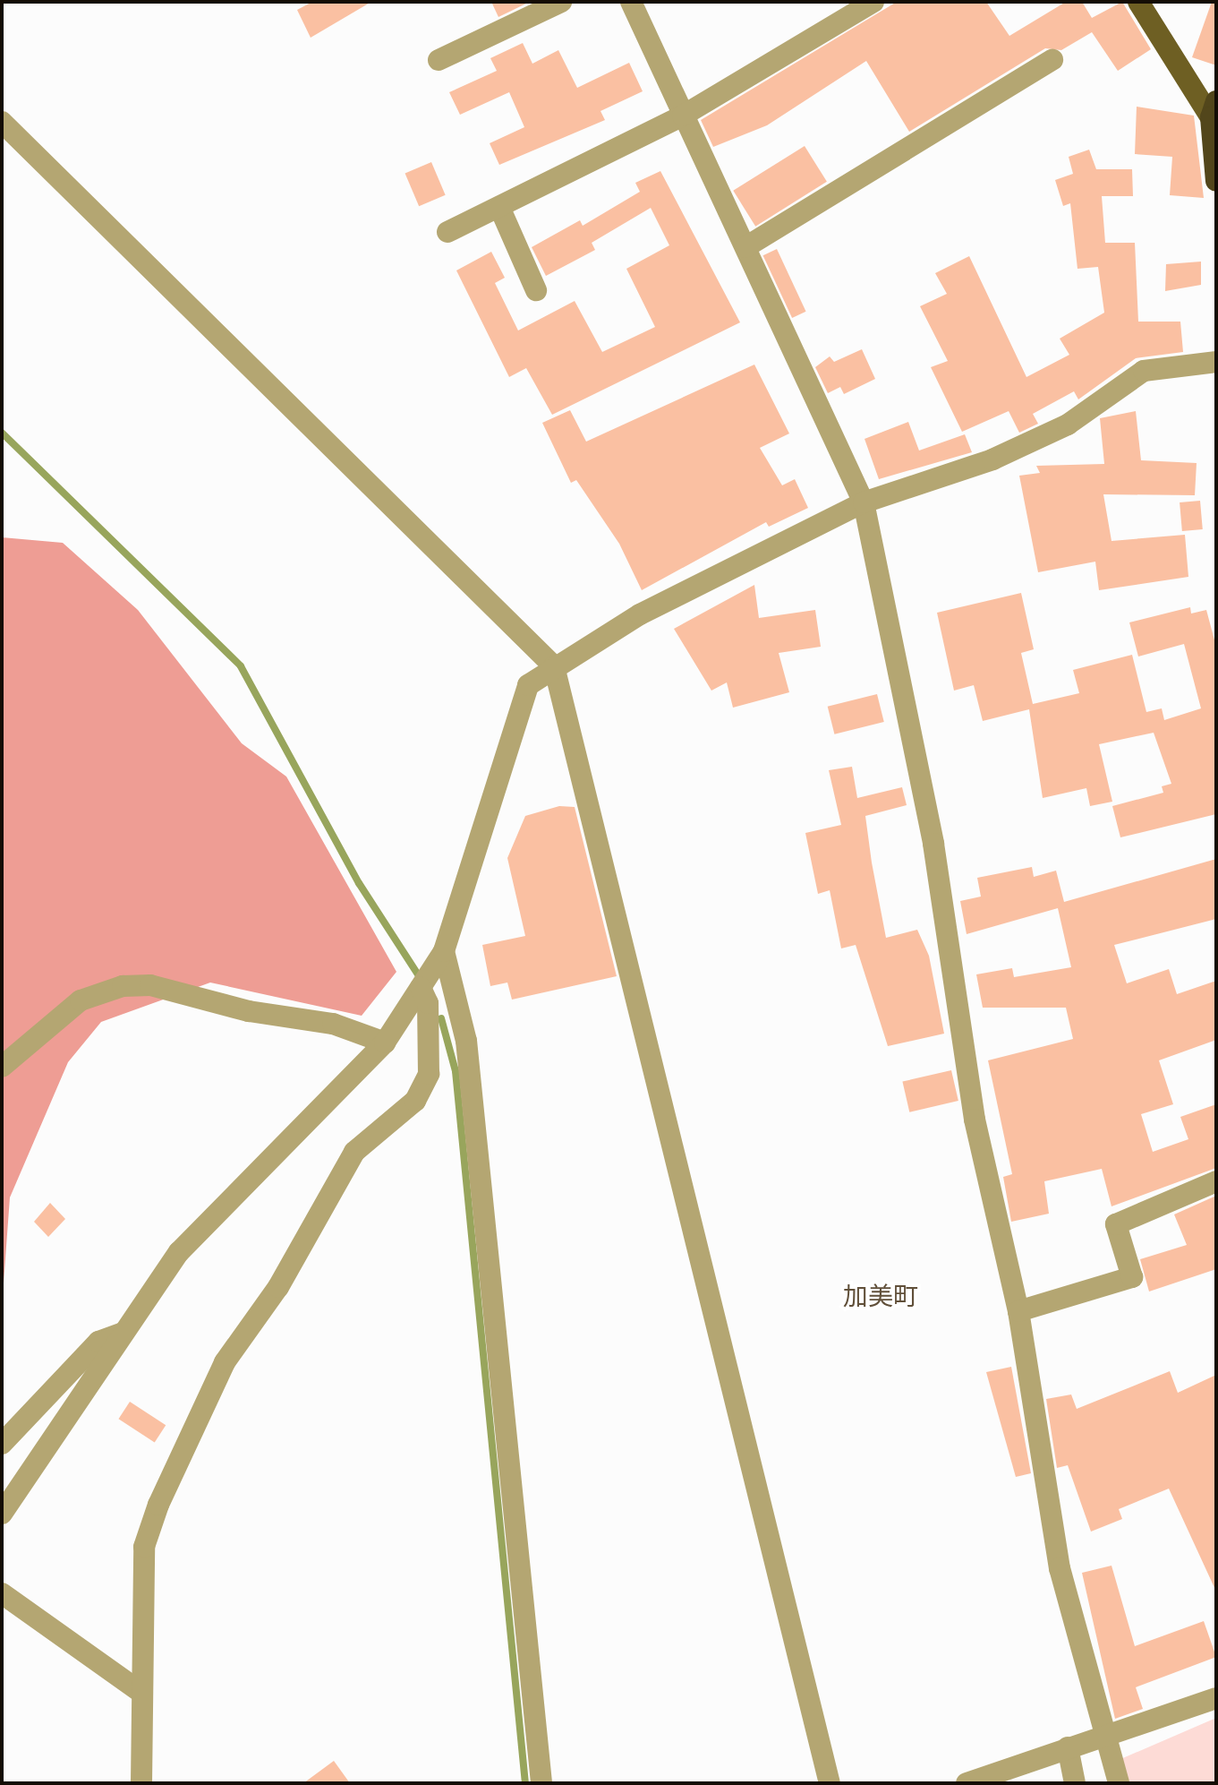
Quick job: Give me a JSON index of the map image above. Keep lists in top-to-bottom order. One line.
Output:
{"districts":["加美町"]}
